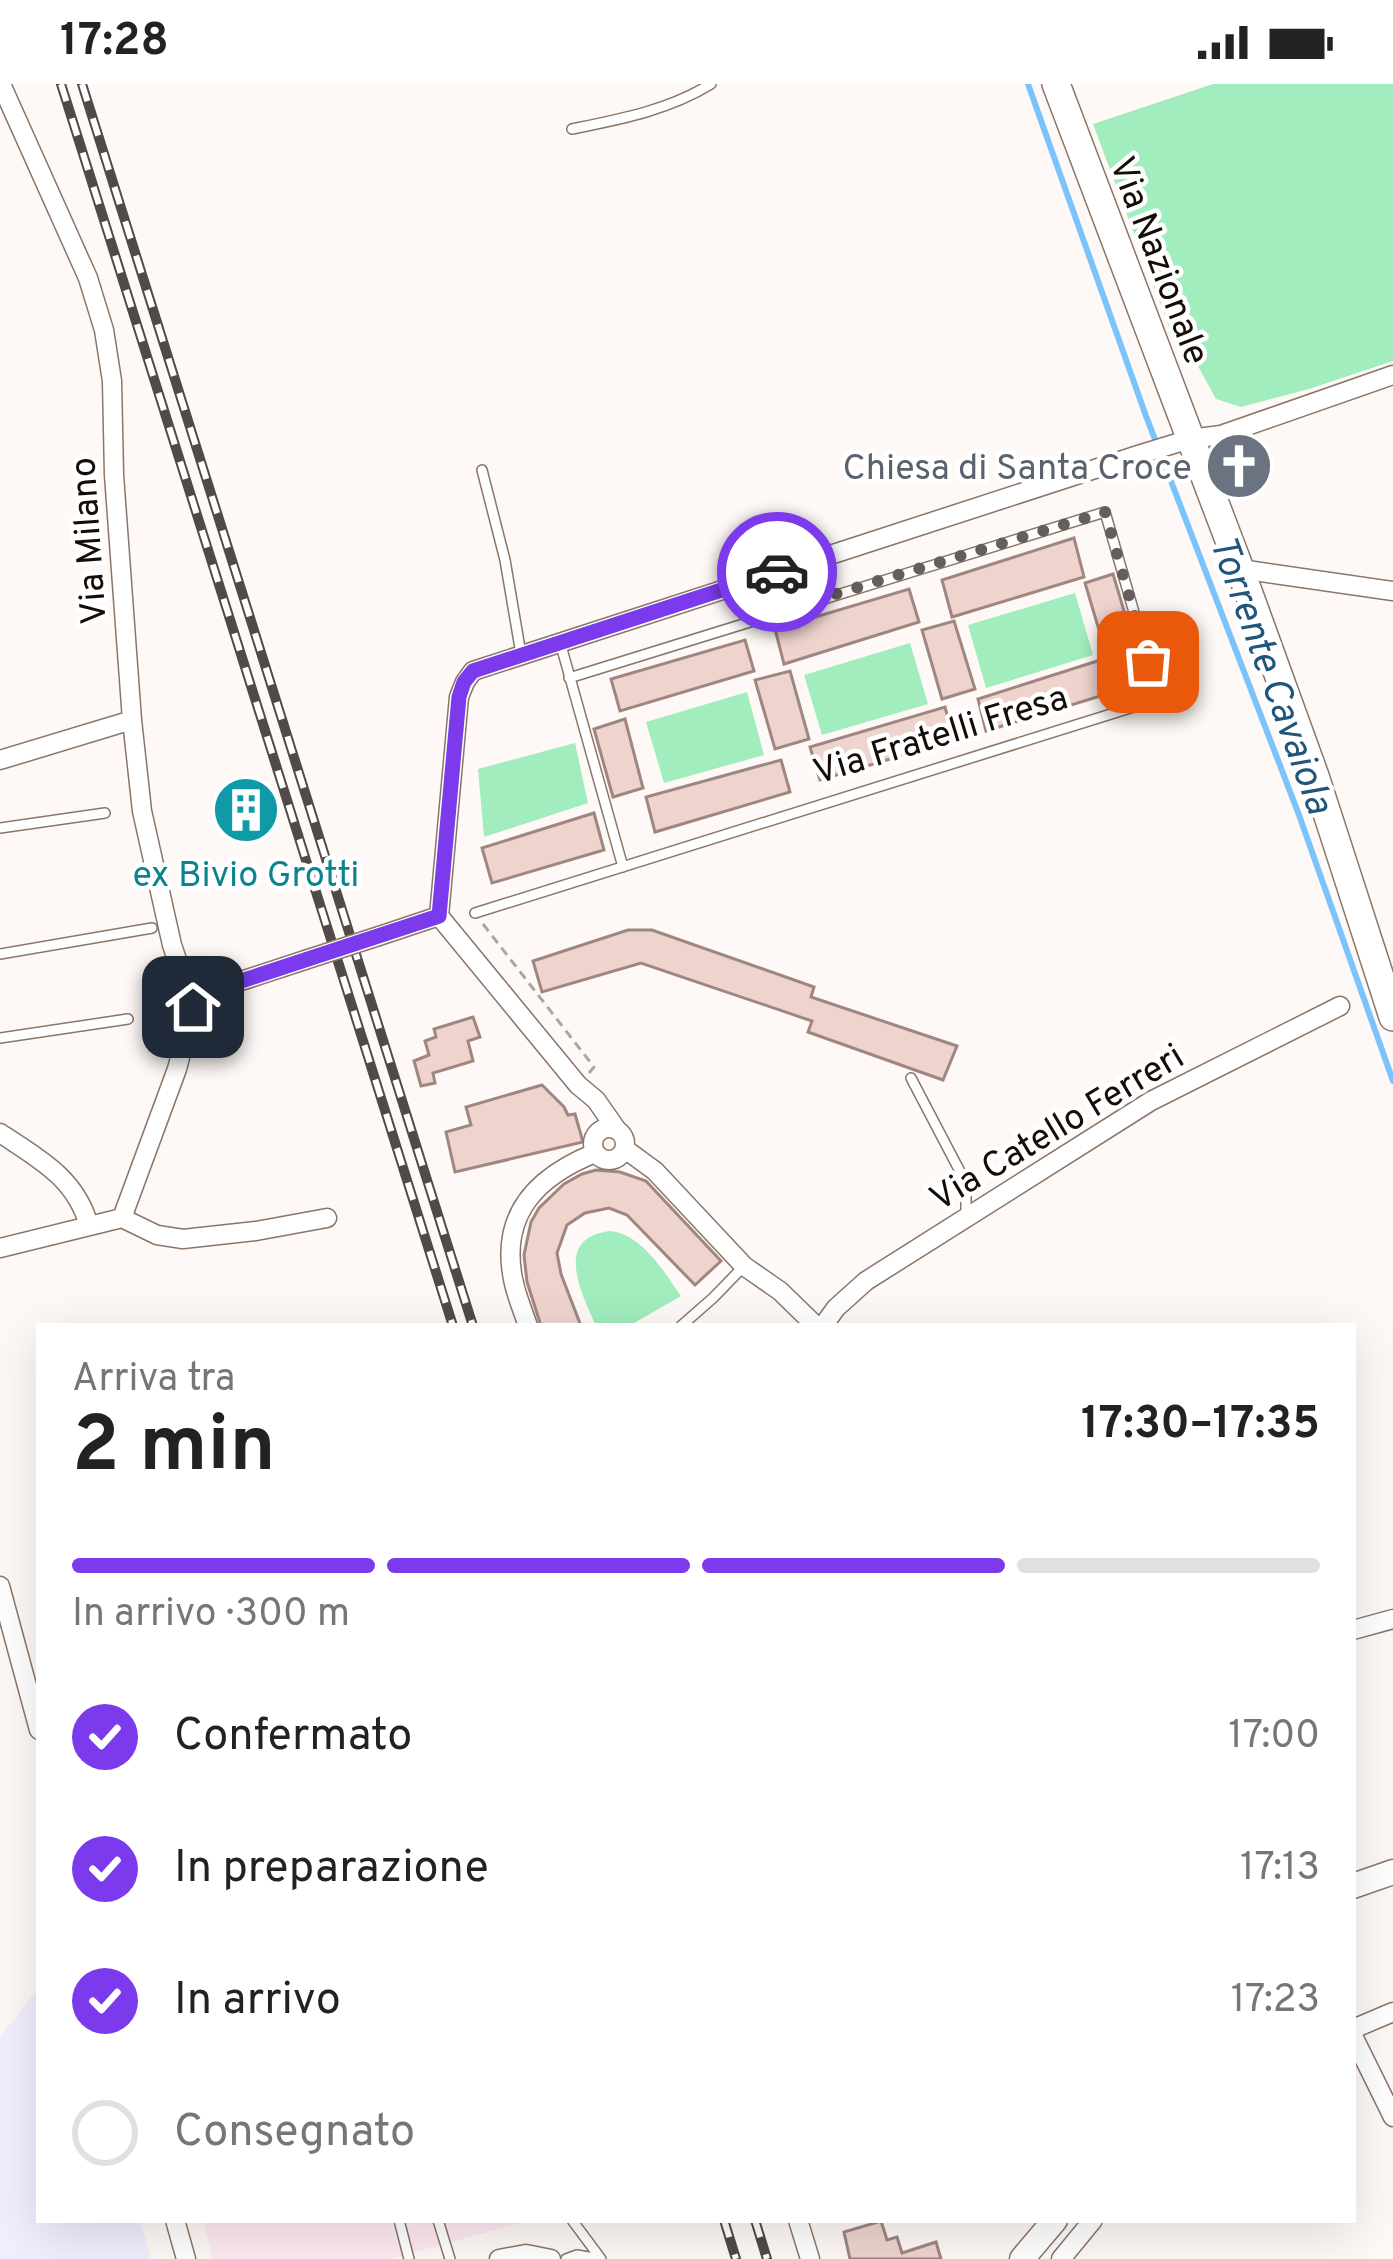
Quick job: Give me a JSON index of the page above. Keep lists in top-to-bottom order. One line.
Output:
{"streets":{"main road":["Via Nazionale"],"street":["Via Milano","Via Catello Ferreri"],"lane":["Via Fratelli Fresa"]},"water":["Torrente Cavaiola"],"places":{"church":["Chiesa di Santa Croce"],"building":["ex Bivio Grotti"]},"page":{"status":"17:28","heading":["2 min","Arriva tra","17:30–17:35"],"bar":"In arrivo · 300 m","list":[["Confermato","17:00"],["In preparazione","17:13"],["In arrivo","17:23"],"Consegnato"]}}
